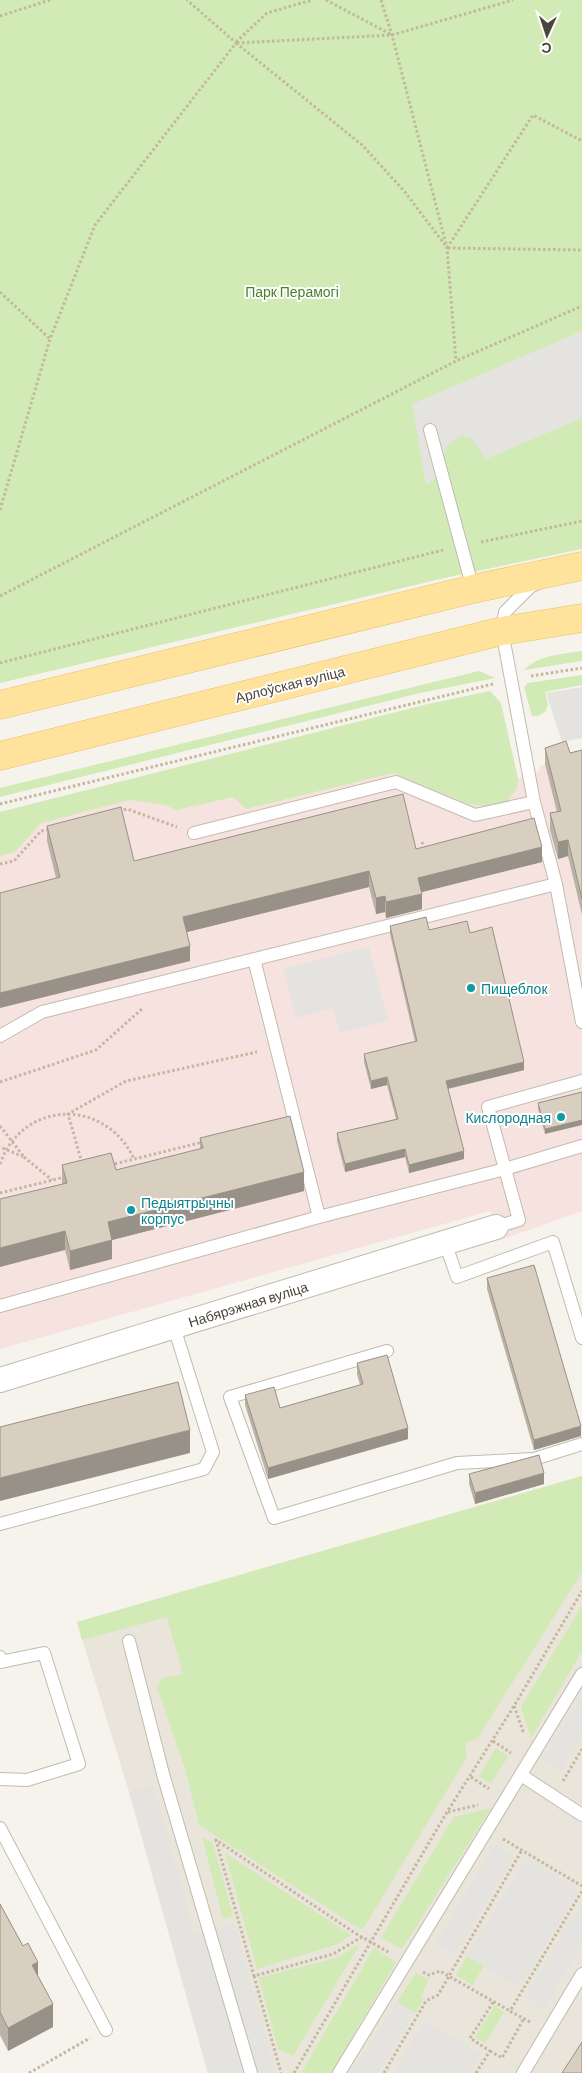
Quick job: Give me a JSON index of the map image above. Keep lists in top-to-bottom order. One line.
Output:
{"streets":{"main road":["Арлоўская вуліца"],"street":["Набярэжная вуліца"]},"parks":["Парк Перамогі"],"places":["Пищеблок","Кислородная","Педыятрычны корпус"],"north":"bottom"}
